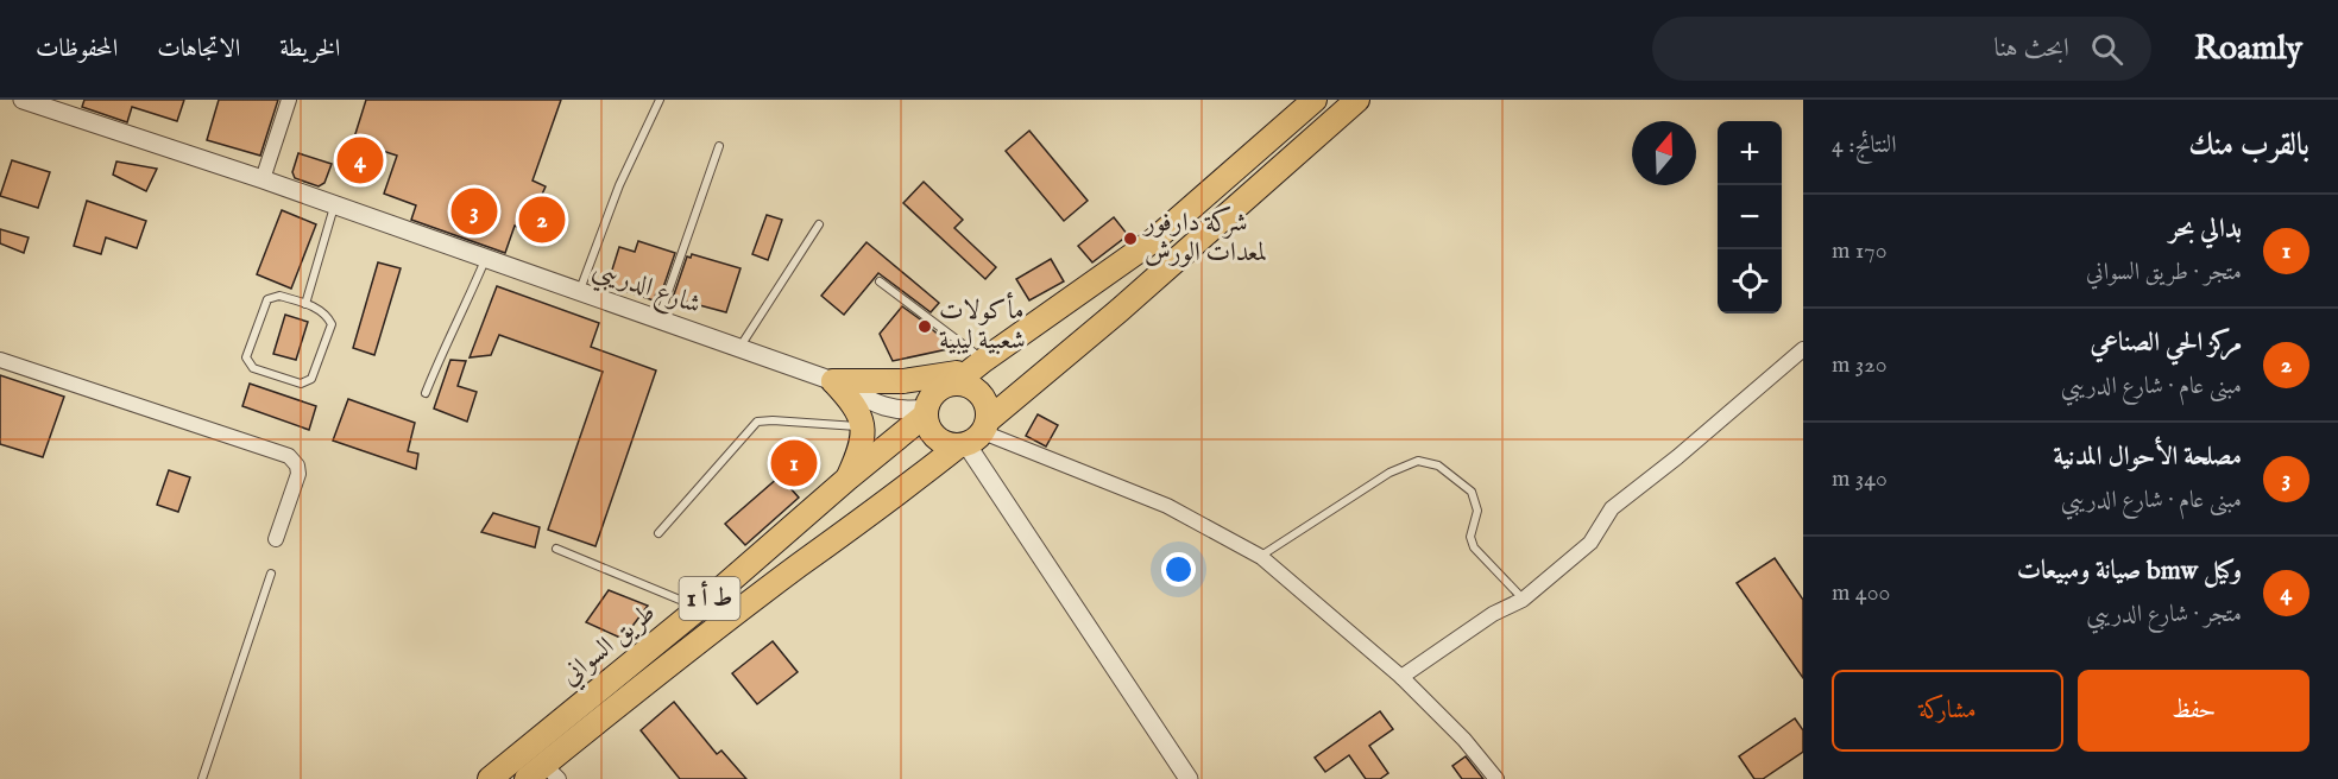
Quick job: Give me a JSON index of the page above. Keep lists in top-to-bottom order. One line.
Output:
{"streets":{"highway":["ط أ 1","طريق السواني"],"street":["شارع الدريبي"]},"crossings":[["شارع الدريبي","طريق السواني"]],"places":["شركة دارفور لمعدات الورش","مأكولات شعبية ليبية"],"north":"top","page":{"header":"Roamly","search":"ابحث هنا","nav":["الخريطة","الاتجاهات","المحفوظات"],"heading":["بالقرب منك","النتائج: 4"],"map_buttons":["+","−"],"pins":["4","3","2","1"],"list":[{"mark":"1","name":"بدالي بحر","note":"متجر · طريق السواني","value":"170 m"},{"mark":"2","name":"مركز الحي الصناعي","note":"مبنى عام · شارع الدريبي","value":"320 m"},{"mark":"3","name":"مصلحة الأحوال المدنية","note":"مبنى عام · شارع الدريبي","value":"340 m"},{"mark":"4","name":"وكيل bmw صيانة ومبيعات","note":"متجر · شارع الدريبي","value":"400 m"}],"buttons":["حفظ","مشاركة"]}}
